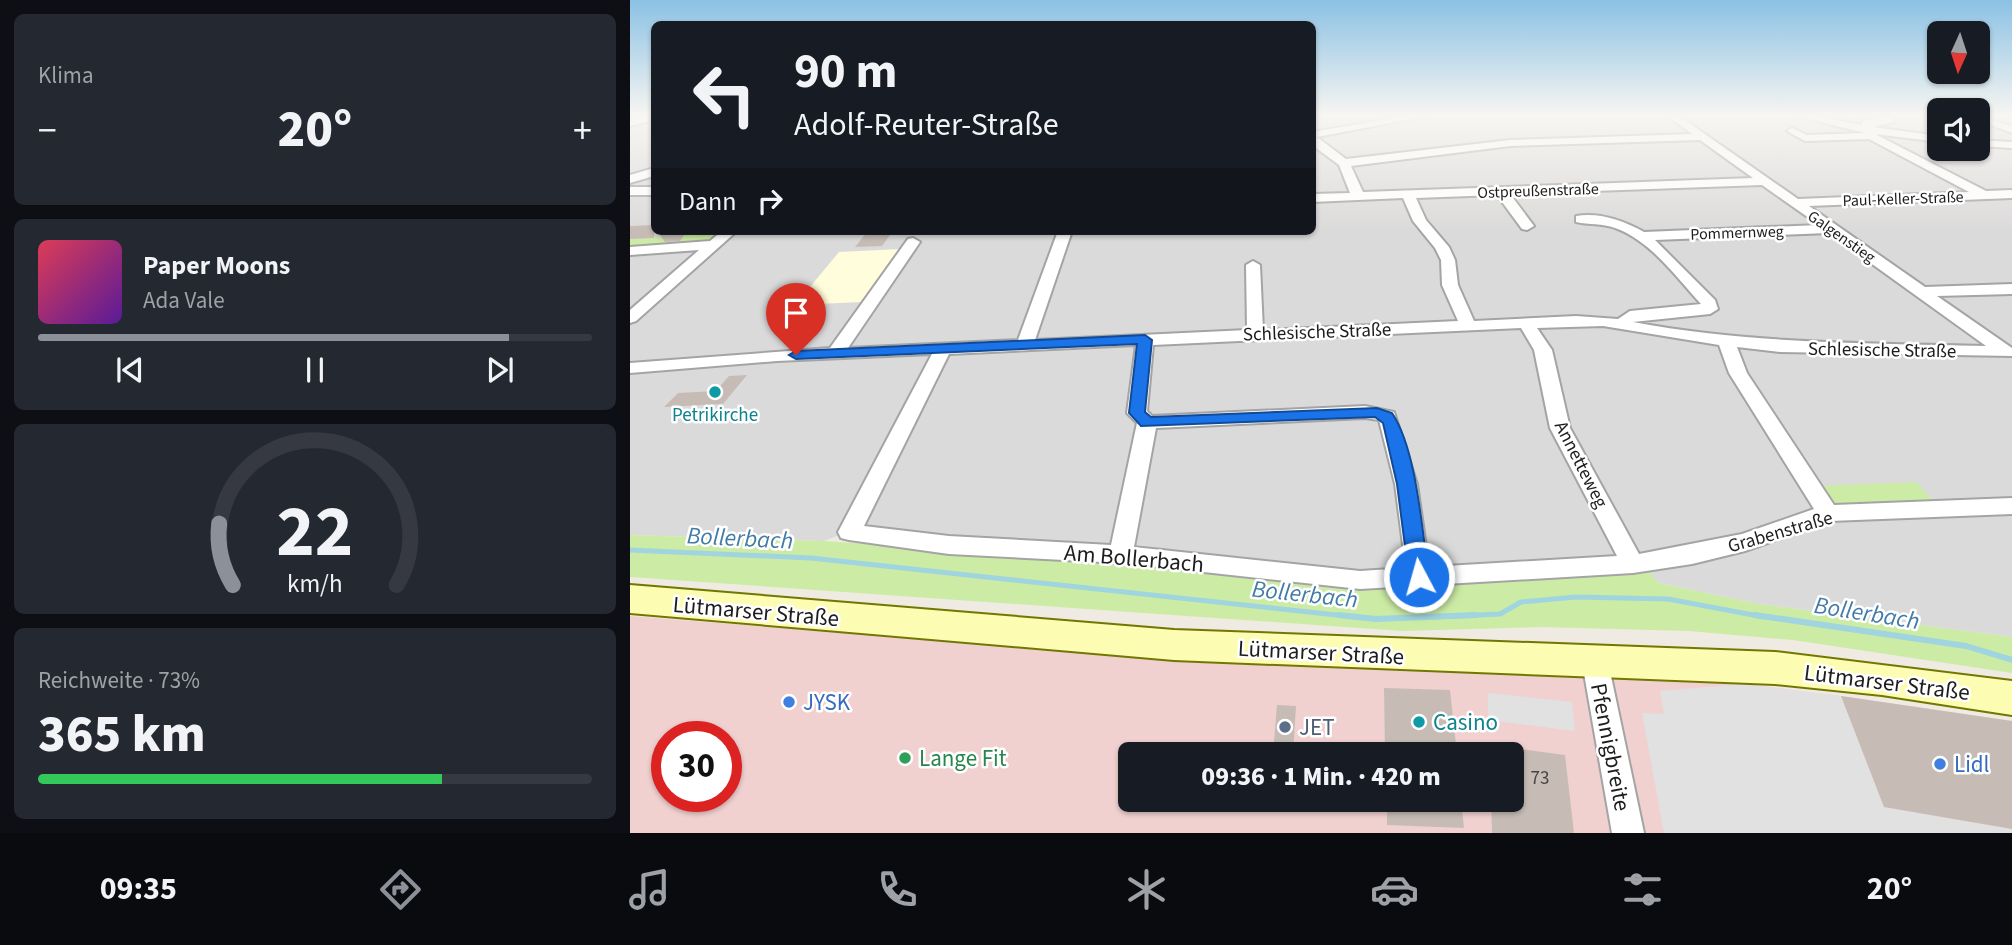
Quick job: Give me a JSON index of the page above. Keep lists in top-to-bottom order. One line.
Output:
{"streets":{"main road":["Lütmarser Straße"],"street":["Ostpreußenstraße","Paul-Keller-Straße","Pommernweg","Galgenstieg","Schlesische Straße","Annetteweg","Grabenstraße","Am Bollerbach","Pfennigbreite"]},"crossings":[["Ostpreußenstraße","Galgenstieg"],["Paul-Keller-Straße","Galgenstieg"],["Pommernweg","Galgenstieg"],["Pommernweg","Schlesische Straße"],["Galgenstieg","Schlesische Straße"],["Schlesische Straße","Annetteweg"],["Schlesische Straße","Am Bollerbach"],["Annetteweg","Grabenstraße"],["Annetteweg","Am Bollerbach"],["Grabenstraße","Am Bollerbach"],["Lütmarser Straße","Pfennigbreite"]],"water":["Bollerbach"],"places":["Petrikirche","JYSK","Casino","JET","Lange Fit","Lidl"],"house_numbers":["73"],"north":"bottom","page":{"tile":["Klima",["Reichweite · 73%","365 km"]],"turn":["90 m","Adolf-Reuter-Straße"],"heat":["−","20°","+"],"then":"Dann","song":["Paper Moons","Ada Vale"],"limit":"30","trip":"09:36 · 1 Min. · 420 m","tabs":["09:35","20°"],"gauge":["22","km/h"]}}
